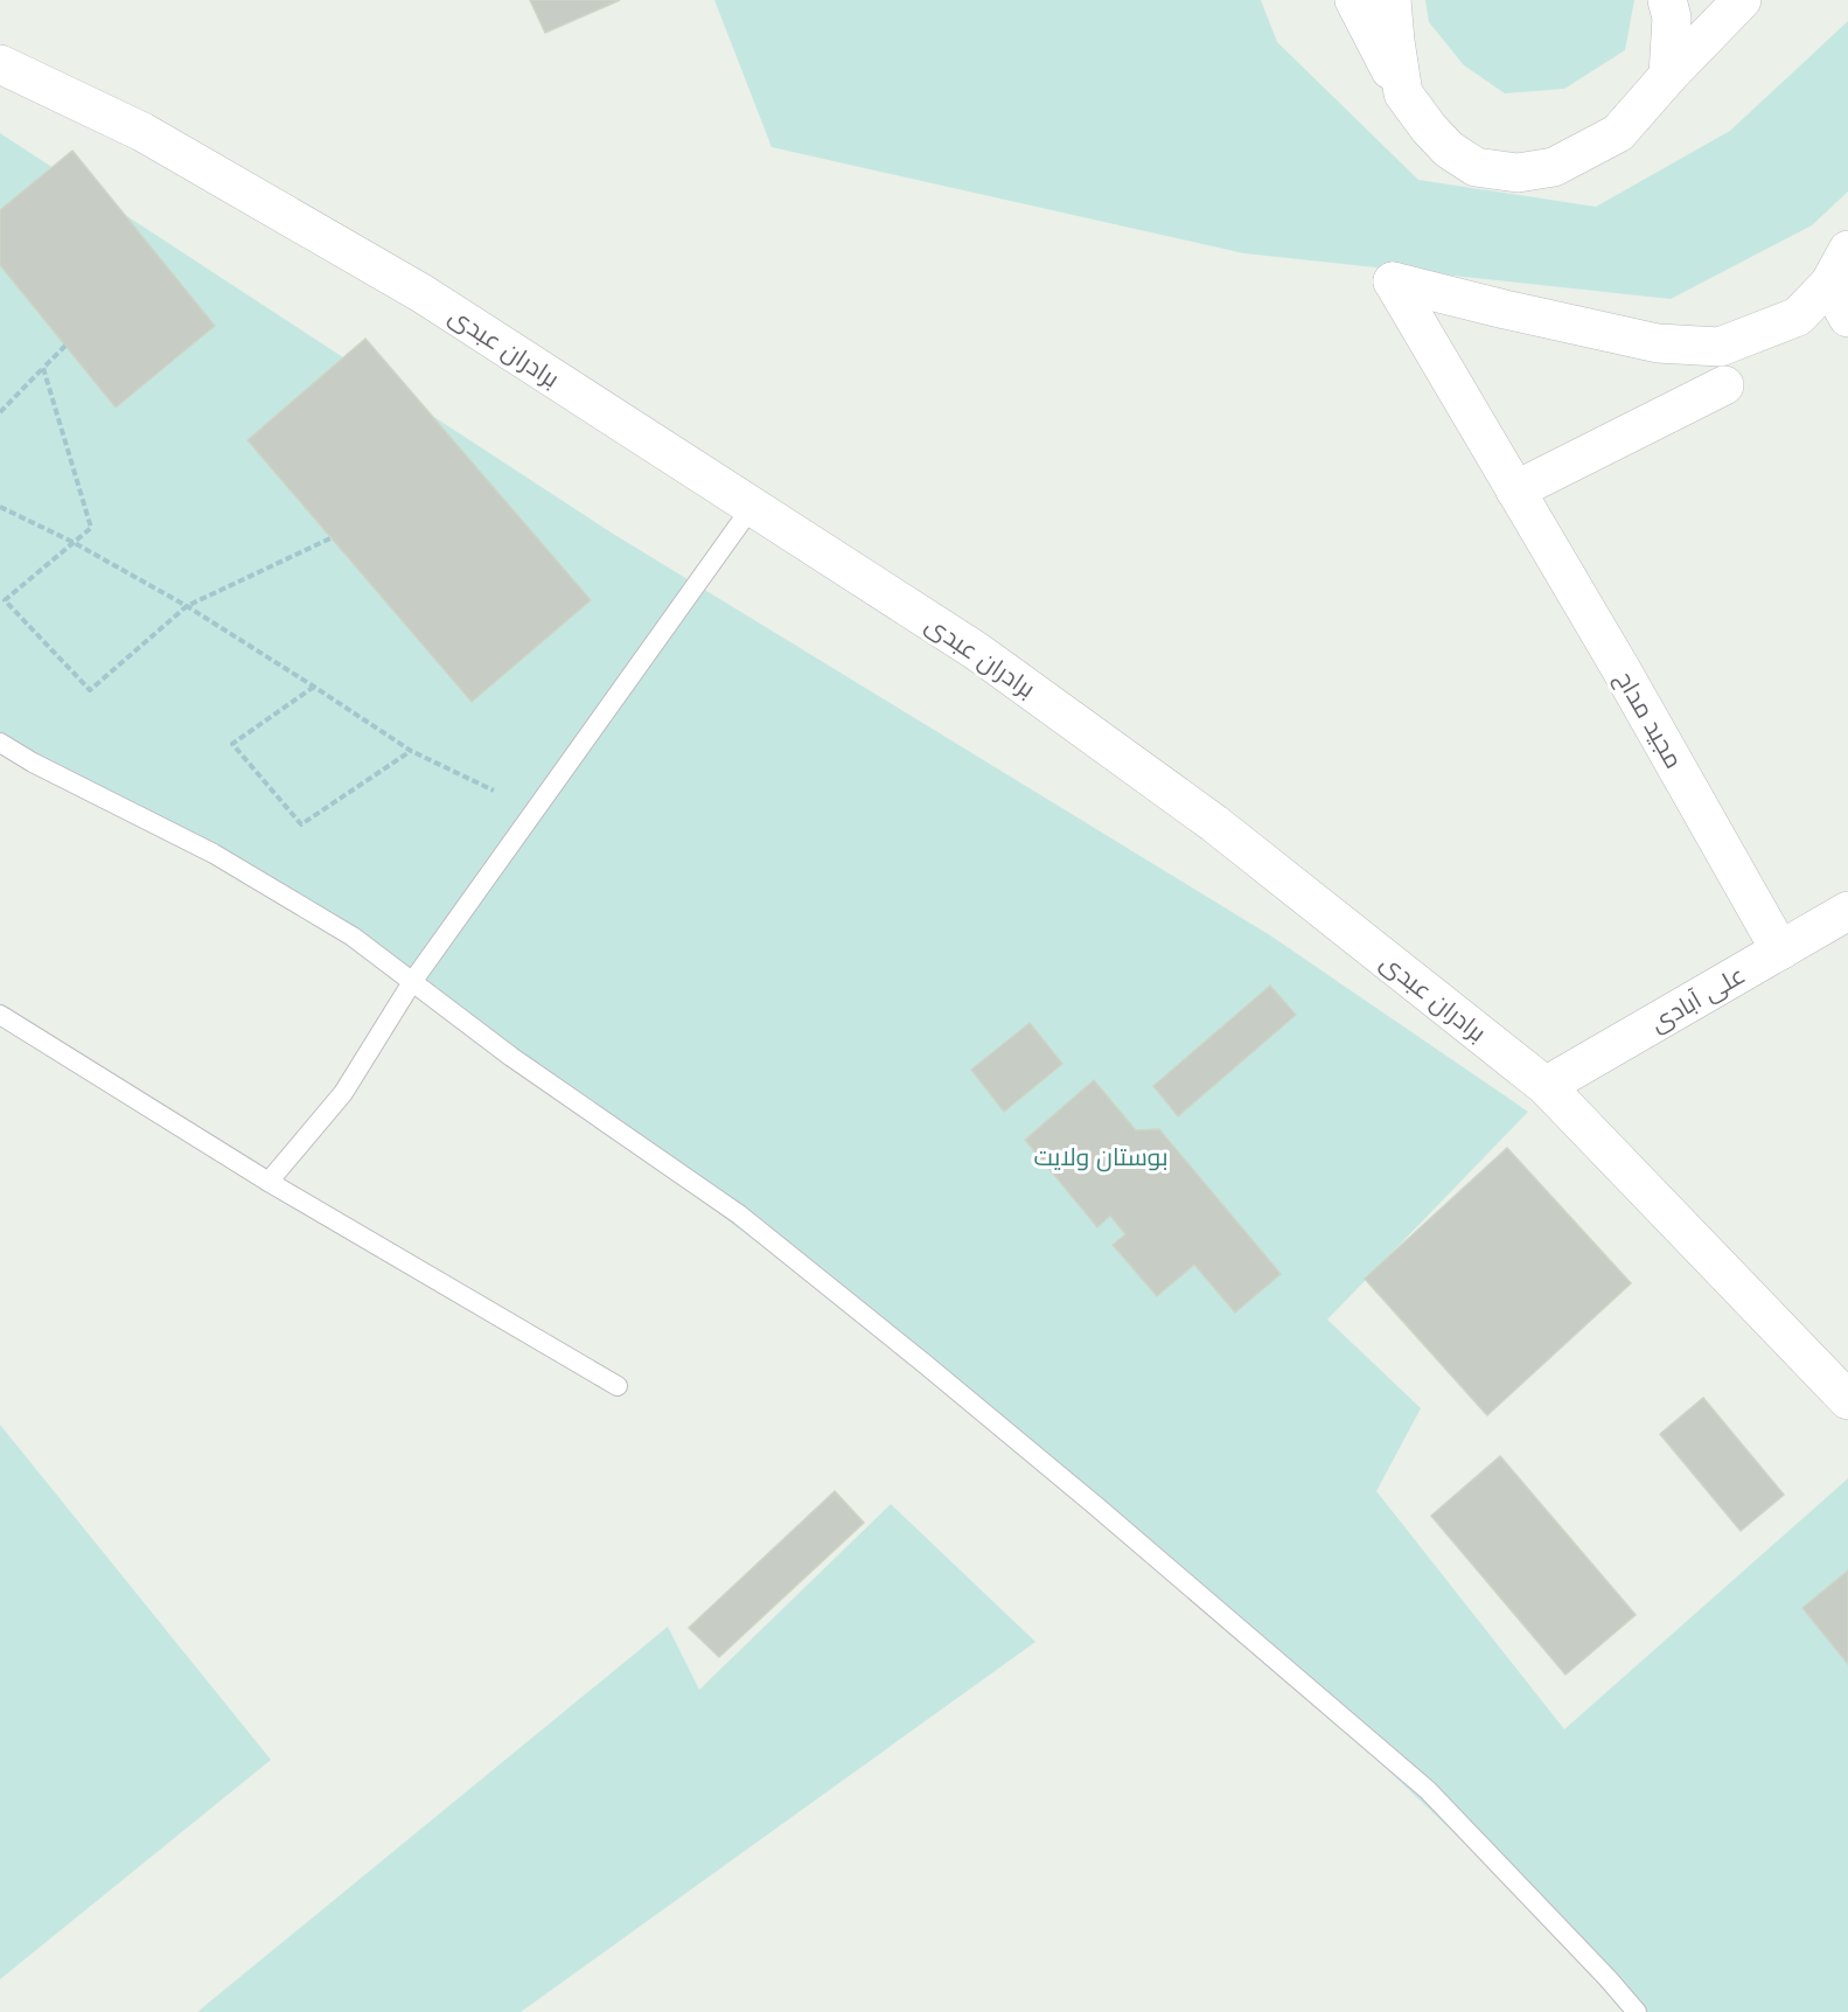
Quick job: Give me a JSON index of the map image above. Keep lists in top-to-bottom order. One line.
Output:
{"streets":{"main road":["برادران عبدی","مجید مداح","علی آبادی"]},"crossings":[["برادران عبدی","علی آبادی"],["مجید مداح","علی آبادی"]],"parks":["بوستان ولایت"]}
